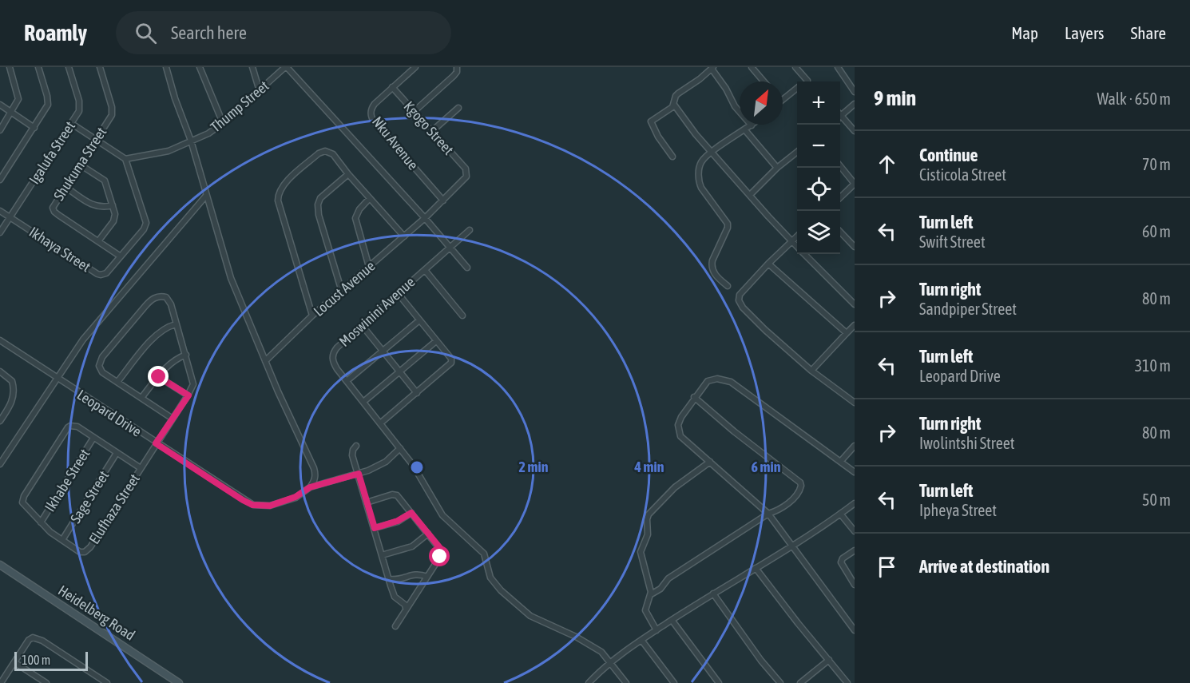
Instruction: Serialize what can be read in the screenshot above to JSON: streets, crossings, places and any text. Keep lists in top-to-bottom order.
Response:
{
  "streets": {
    "main road": ["Heidelberg Road"],
    "street": [
      "Thump Street",
      "Kgogo Street",
      "Nku Avenue",
      "Igalufa Street",
      "Shukuma Street",
      "Ikhaya Street",
      "Locust Avenue",
      "Moswinini Avenue",
      "Leopard Drive",
      "Ikhabe Street",
      "Sage Street",
      "Elufhaza Street"
    ]
  },
  "crossings": [
    ["Thump Street", "Ikhaya Street"],
    ["Kgogo Street", "Nku Avenue"],
    ["Kgogo Street", "Locust Avenue"],
    ["Nku Avenue", "Locust Avenue"],
    ["Igalufa Street", "Ikhaya Street"],
    ["Shukuma Street", "Ikhaya Street"],
    ["Moswinini Avenue", "Leopard Drive"],
    ["Leopard Drive", "Elufhaza Street"],
    ["Ikhabe Street", "Elufhaza Street"],
    ["Sage Street", "Elufhaza Street"]
  ],
  "scale_bar": "100 m",
  "north": "top right",
  "page": {
    "header": "Roamly",
    "search": "Search here",
    "nav": ["Map", "Layers", "Share"],
    "heading": ["9 min", "Walk · 650 m"],
    "map_buttons": ["+", "−"],
    "list": [
      ["Continue", "Cisticola Street", "70 m"],
      ["Turn left", "Swift Street", "60 m"],
      ["Turn right", "Sandpiper Street", "80 m"],
      ["Turn left", "Leopard Drive", "310 m"],
      ["Turn right", "Iwolintshi Street", "80 m"],
      ["Turn left", "Ipheya Street", "50 m"],
      "Arrive at destination"
    ],
    "scale": "100 m"
  },
  "rings": ["2 min", "4 min", "6 min"]
}
